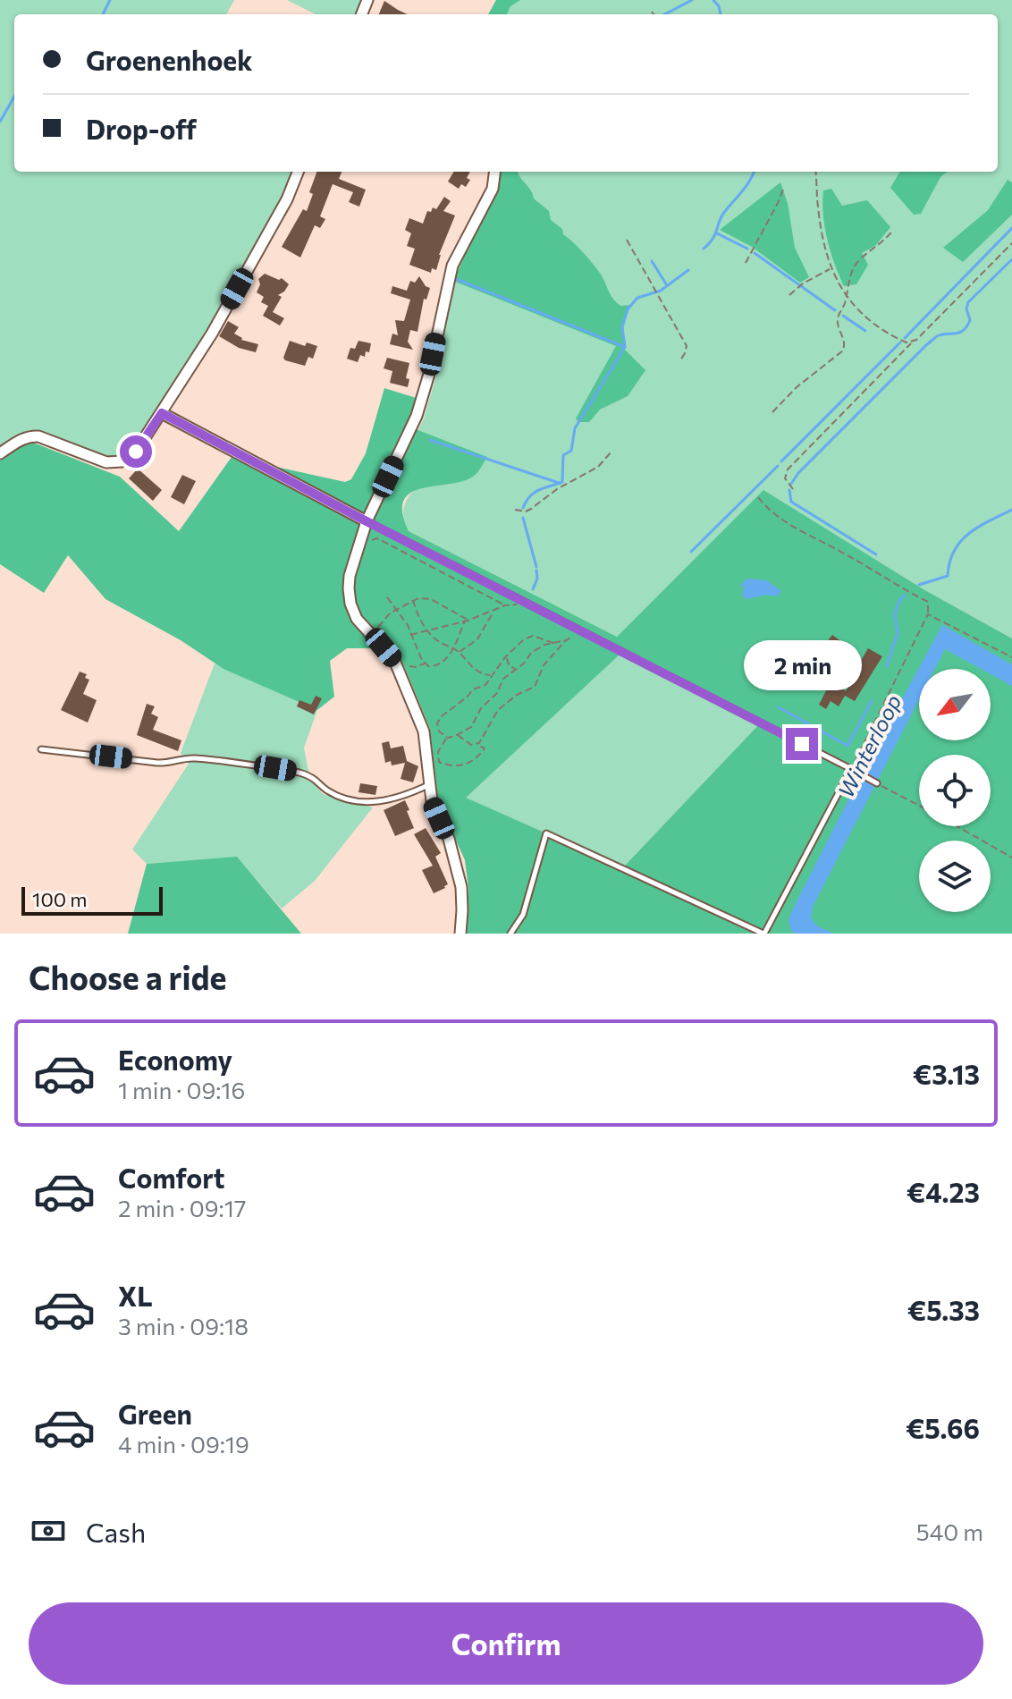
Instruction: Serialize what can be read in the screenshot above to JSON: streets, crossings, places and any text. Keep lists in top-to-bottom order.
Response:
{
  "water": ["Winterloop"],
  "scale_bar": "100 m",
  "north": "bottom left",
  "page": {
    "banner": ["Groenenhoek", "Drop-off"],
    "bubble": "2 min",
    "scale": "100 m",
    "heading": "Choose a ride",
    "list": [
      {
        "name": "Economy",
        "note": "1 min · 09:16",
        "value": "€3.13"
      },
      {
        "name": "Comfort",
        "note": "2 min · 09:17",
        "value": "€4.23"
      },
      {
        "name": "XL",
        "note": "3 min · 09:18",
        "value": "€5.33"
      },
      {
        "name": "Green",
        "note": "4 min · 09:19",
        "value": "€5.66"
      }
    ],
    "pay": ["Cash", "540 m"],
    "buttons": "Confirm"
  }
}
